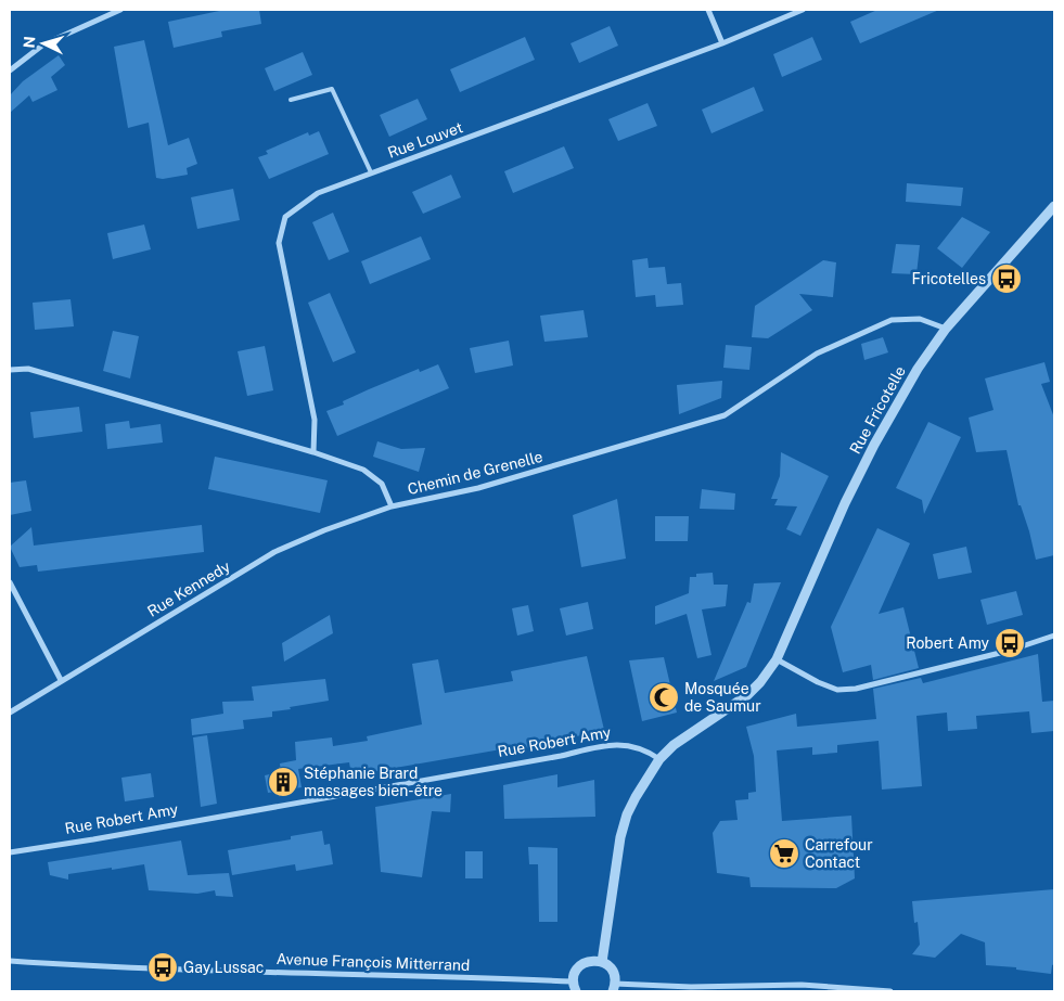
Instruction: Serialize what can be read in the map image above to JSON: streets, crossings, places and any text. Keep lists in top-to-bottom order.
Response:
{
  "streets": {
    "street": [
      "Rue Louvet",
      "Rue Fricotelle",
      "Chemin de Grenelle",
      "Rue Kennedy",
      "Rue Robert Amy",
      "Avenue François Mitterrand"
    ]
  },
  "crossings": [
    ["Rue Louvet", "Chemin de Grenelle"],
    ["Rue Fricotelle", "Chemin de Grenelle"],
    ["Chemin de Grenelle", "Rue Kennedy"]
  ],
  "places": {
    "bus stop": ["Fricotelles", "Robert Amy", "Gay Lussac"],
    "mosque": ["Mosquée de Saumur"],
    "building": ["Stéphanie Brard massages bien-être"],
    "supermarket": ["Carrefour Contact"]
  },
  "north": "left"
}
